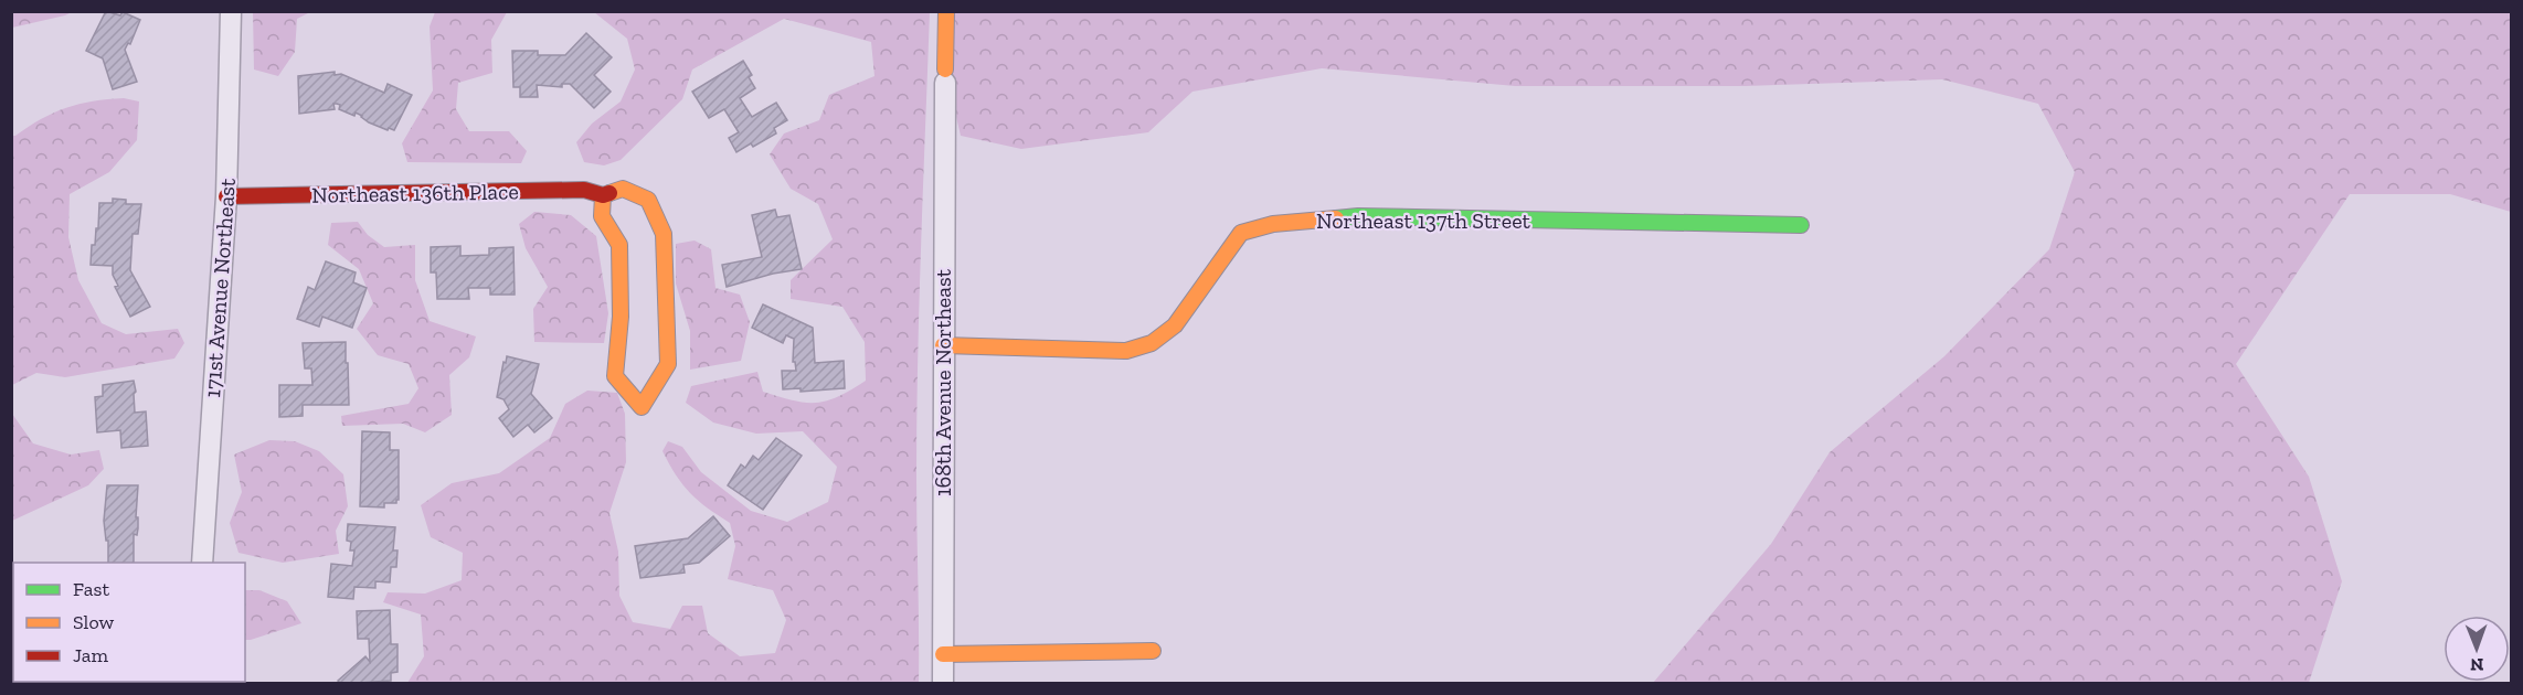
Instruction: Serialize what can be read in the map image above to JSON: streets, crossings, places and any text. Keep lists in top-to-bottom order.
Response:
{
  "streets": {
    "street": [
      "Northeast 136th Place",
      "Northeast 137th Street",
      "171st Avenue Northeast",
      "168th Avenue Northeast"
    ]
  },
  "crossings": [
    ["Northeast 136th Place", "171st Avenue Northeast"],
    ["Northeast 137th Street", "168th Avenue Northeast"]
  ],
  "legend": ["Fast", "Slow", "Jam"],
  "north": "bottom"
}
